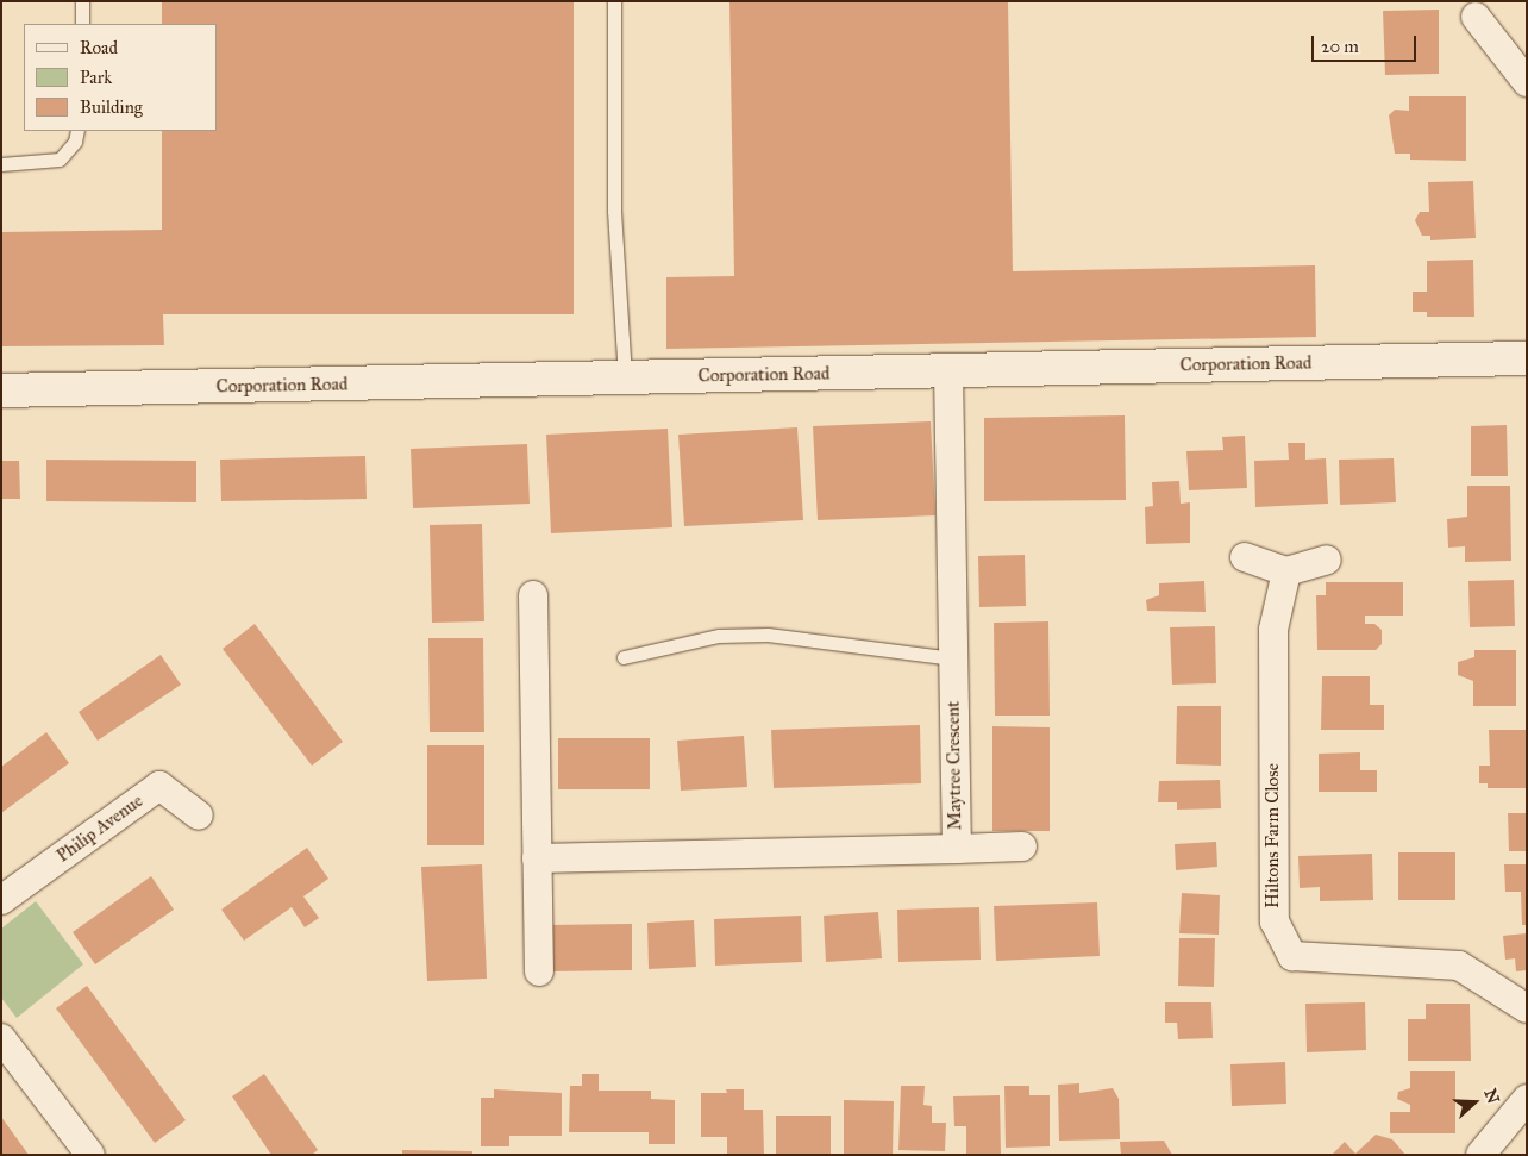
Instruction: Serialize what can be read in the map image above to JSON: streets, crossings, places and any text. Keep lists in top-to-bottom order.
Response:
{
  "streets": {
    "street": [
      "Corporation Road",
      "Maytree Crescent",
      "Philip Avenue",
      "Hiltons Farm Close"
    ]
  },
  "crossings": [
    ["Corporation Road", "Maytree Crescent"]
  ],
  "legend": ["Road", "Park", "Building"],
  "scale_bar": "20 m",
  "north": "right"
}
